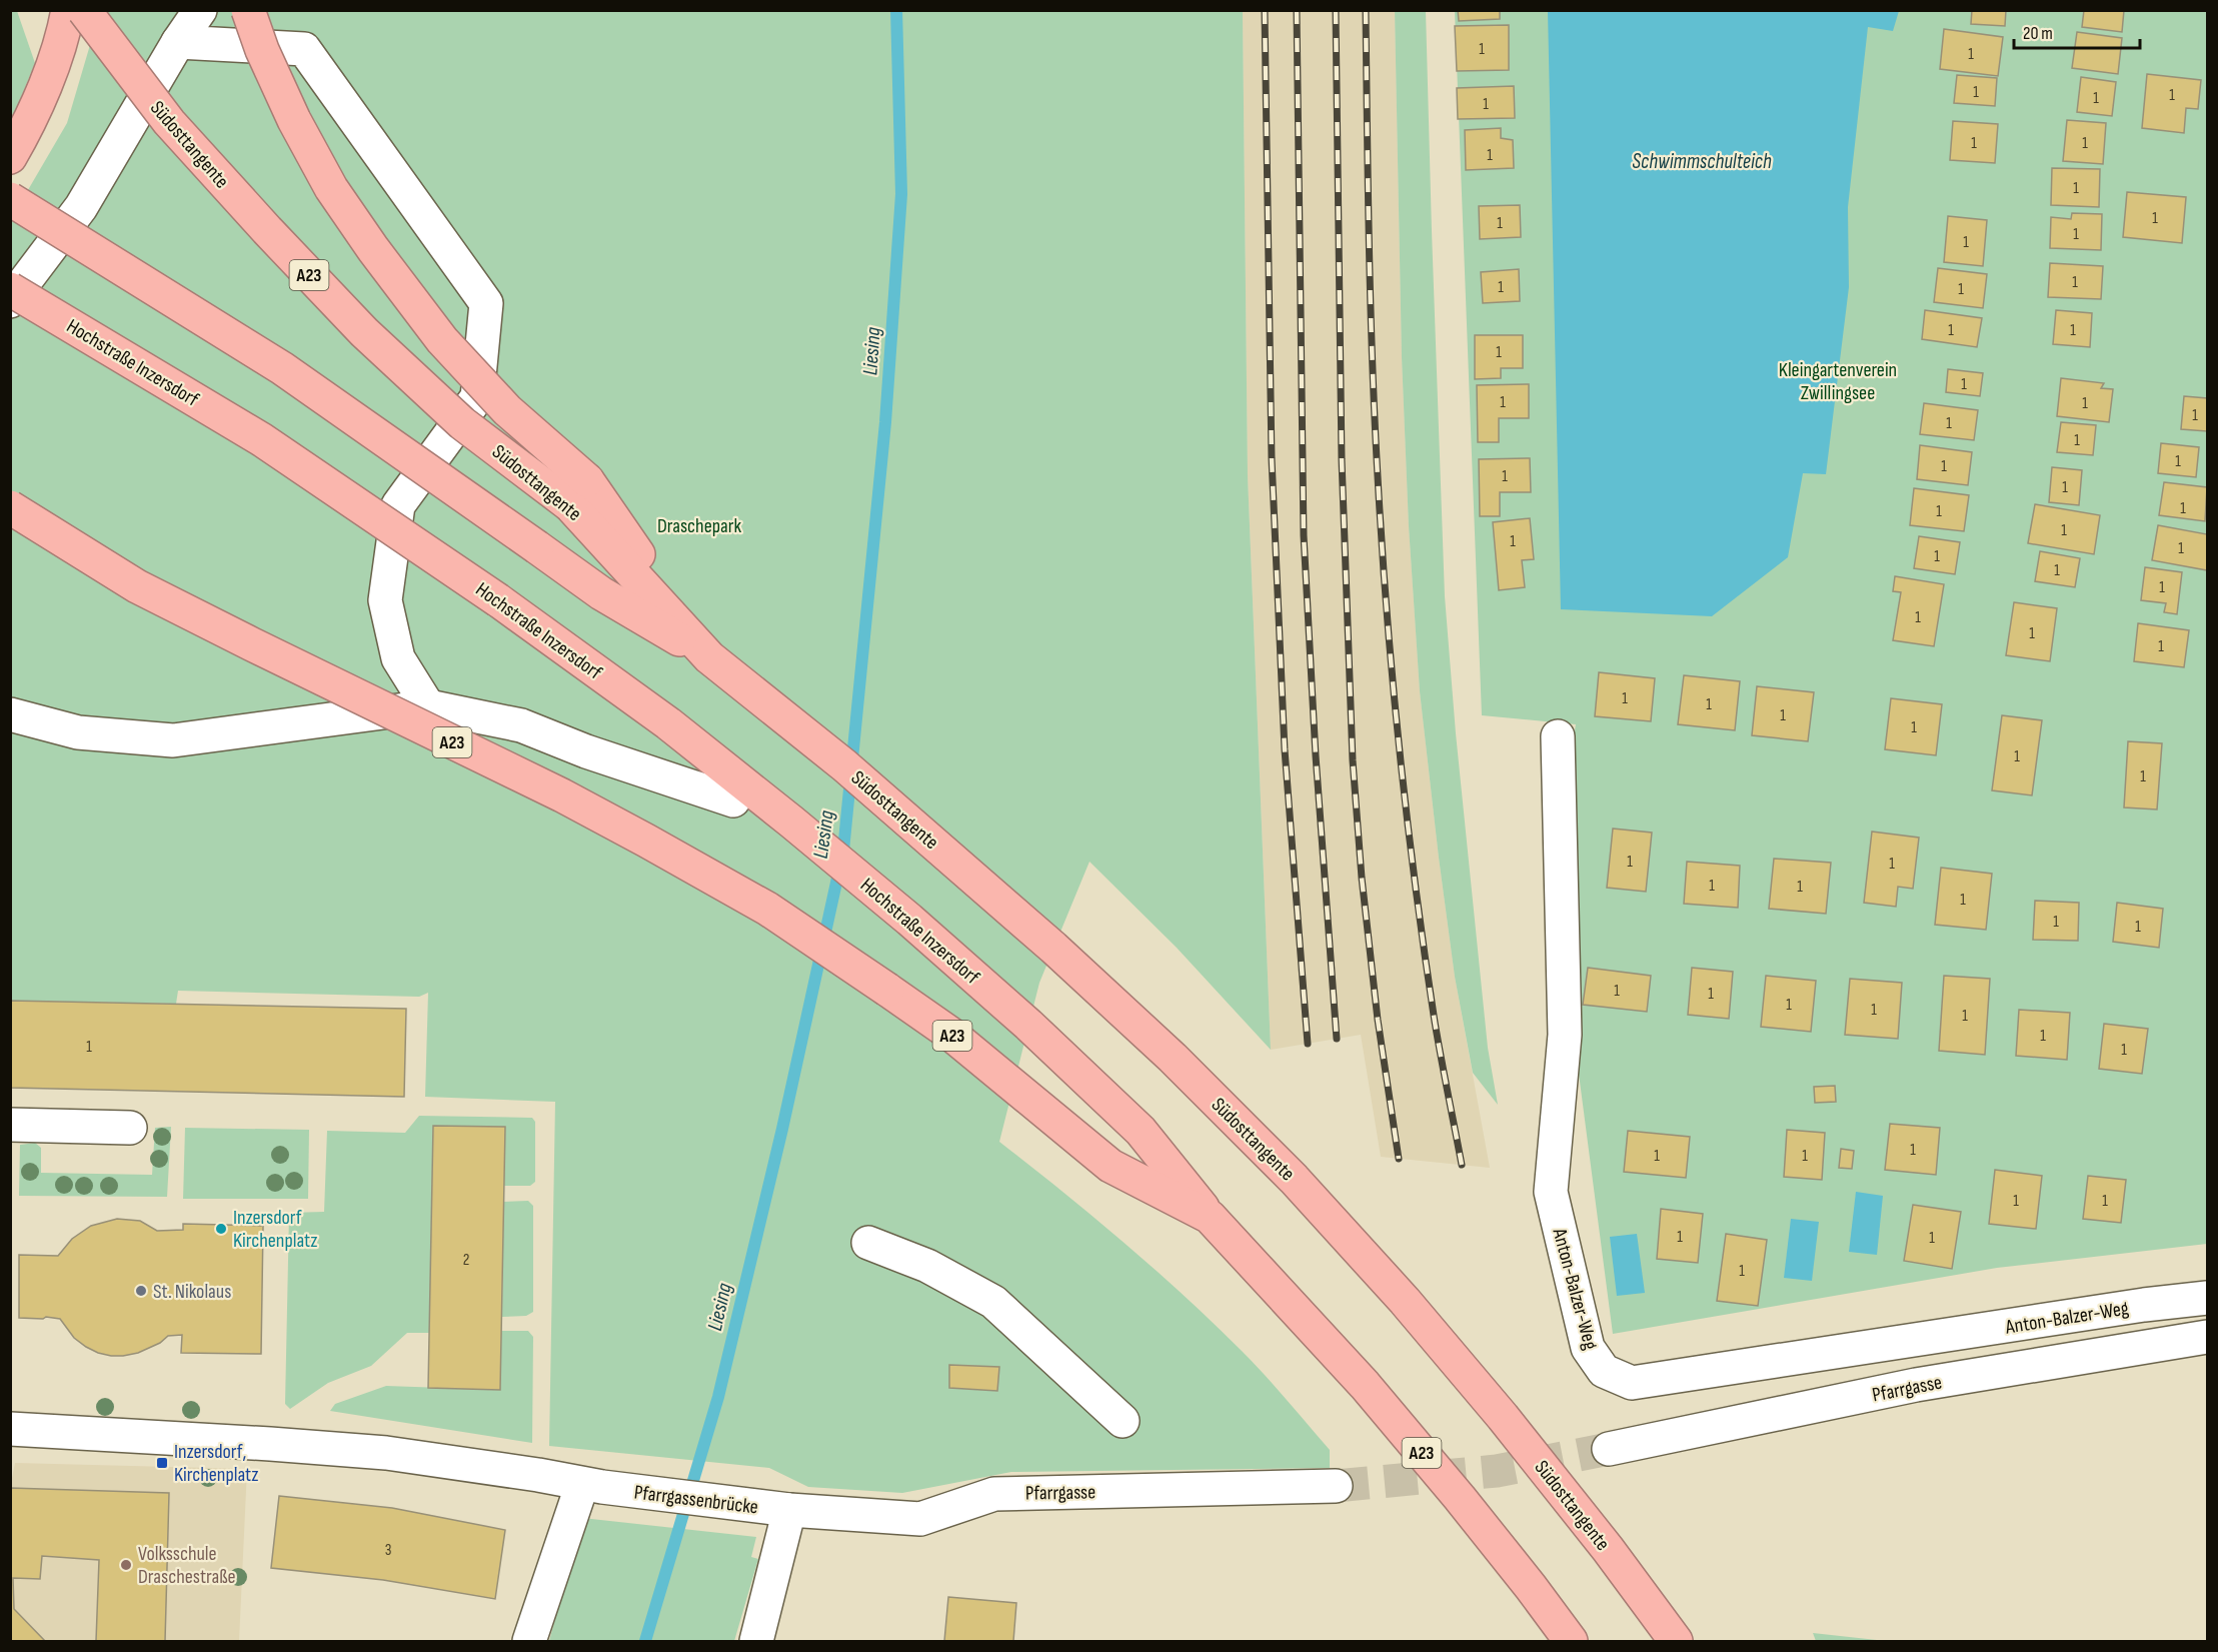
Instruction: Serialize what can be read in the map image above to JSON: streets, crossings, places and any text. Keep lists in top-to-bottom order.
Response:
{
  "streets": {
    "highway": ["Südosttangente", "A23", "Hochstraße Inzersdorf"],
    "street": ["Anton-Balzer-Weg", "Pfarrgasse", "Pfarrgassenbrücke"]
  },
  "crossings": [
    ["A23", "Hochstraße Inzersdorf"],
    ["Pfarrgasse", "Pfarrgassenbrücke"]
  ],
  "water": ["Schwimmschulteich", "Liesing"],
  "parks": ["Kleingartenverein Zwillingsee", "Draschepark"],
  "places": {
    "other": ["Inzersdorf Kirchenplatz", "St. Nikolaus", "Volksschule Draschestraße"],
    "transit": ["Inzersdorf, Kirchenplatz"]
  },
  "house_numbers": [
    "1",
    "1",
    "1",
    "1",
    "1",
    "1",
    "1",
    "1",
    "1",
    "1",
    "1",
    "1",
    "1",
    "1",
    "1",
    "1",
    "1",
    "1",
    "1",
    "1",
    "1",
    "1",
    "1",
    "1",
    "1",
    "1",
    "1",
    "1",
    "1",
    "1",
    "1",
    "1",
    "1",
    "1",
    "1",
    "1",
    "1",
    "1",
    "1",
    "1",
    "1",
    "1",
    "1",
    "1",
    "1",
    "1",
    "1",
    "1",
    "1",
    "1",
    "1",
    "1",
    "1",
    "1",
    "1",
    "1",
    "1",
    "1",
    "1",
    "1",
    "1",
    "1",
    "1",
    "1",
    "1",
    "1",
    "1",
    "1",
    "1",
    "2",
    "1",
    "3"
  ],
  "scale_bar": "20 m"
}
